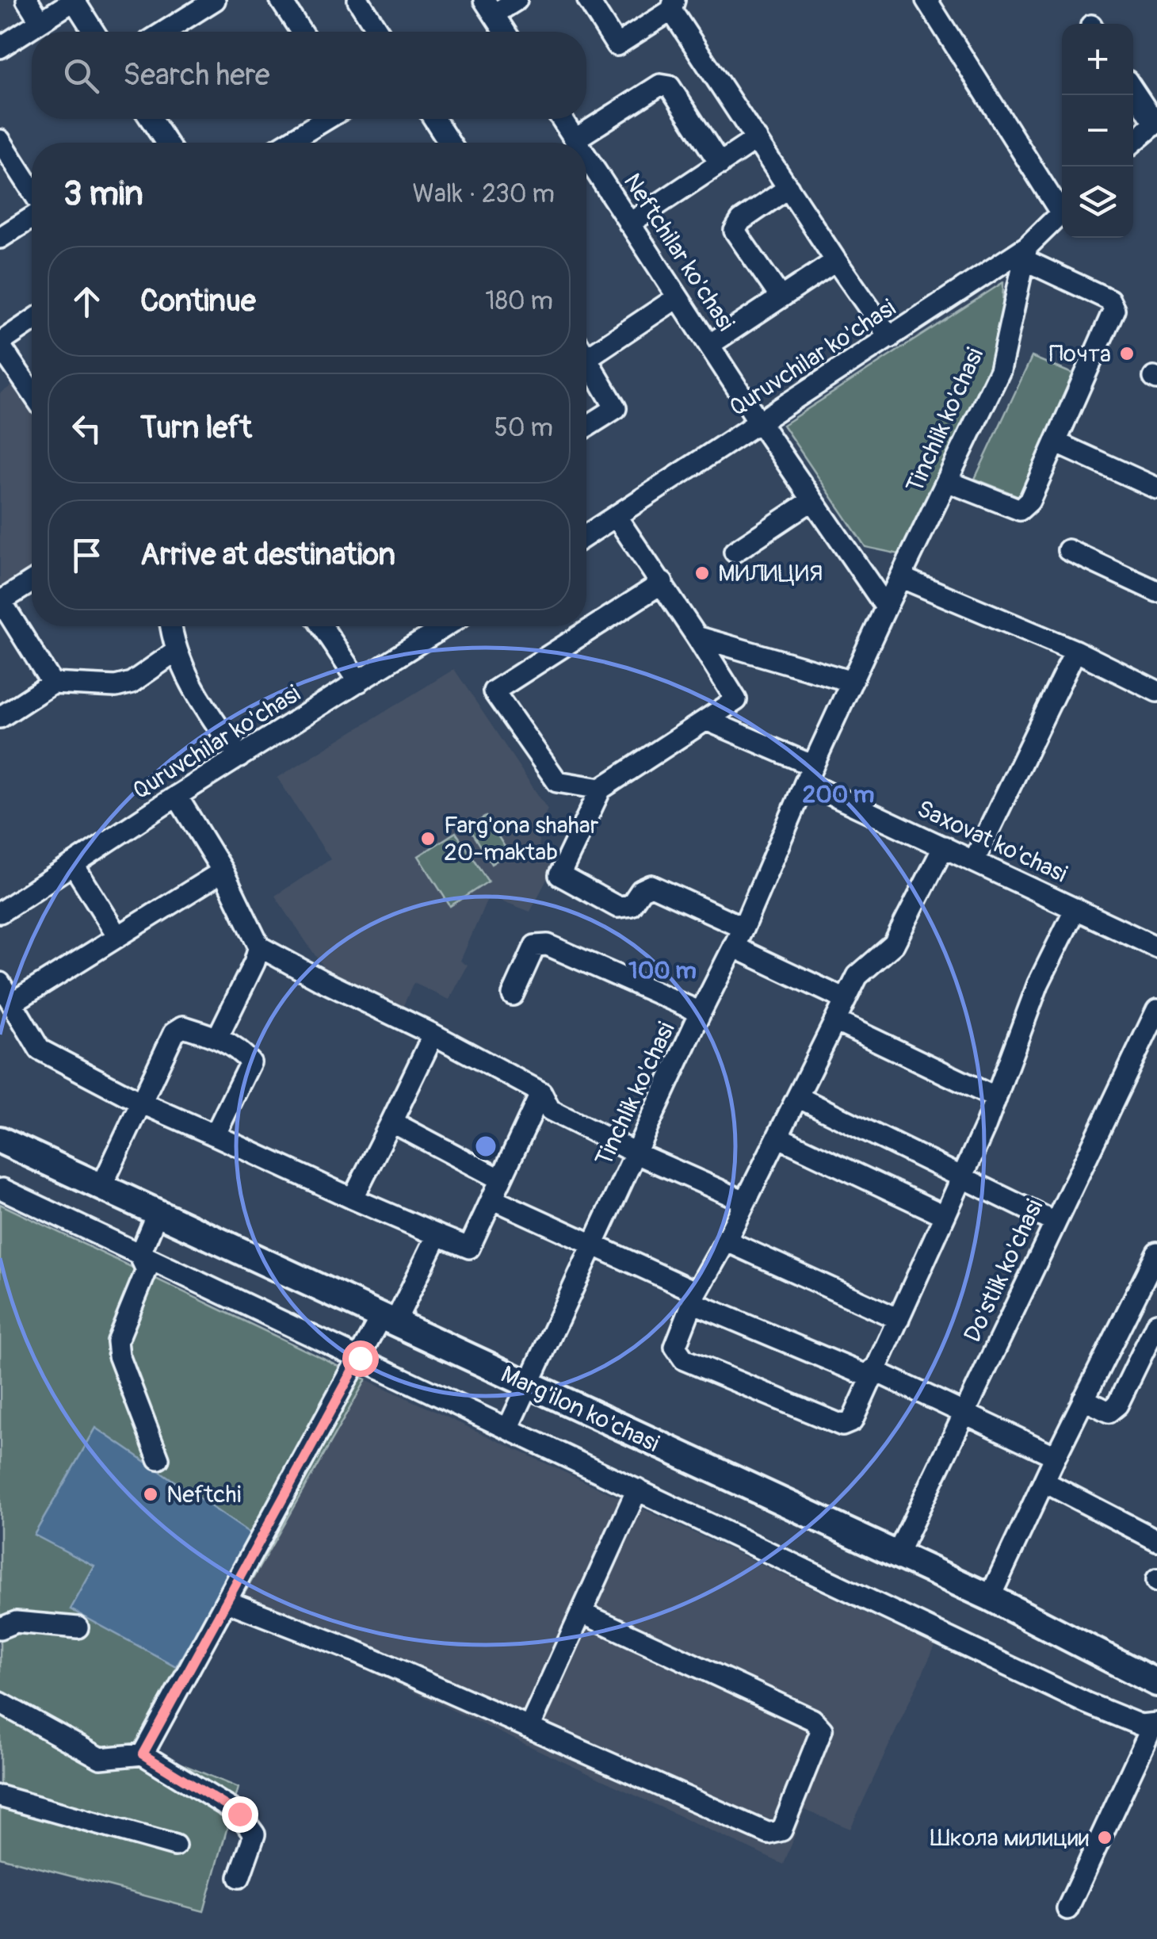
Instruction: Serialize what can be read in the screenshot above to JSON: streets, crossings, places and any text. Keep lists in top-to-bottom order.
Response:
{
  "streets": {
    "main road": ["Marg'ilon ko'chasi"],
    "street": [
      "Neftchilar ko'chasi",
      "Quruvchilar ko'chasi",
      "Tinchlik ko'chasi",
      "Saxovat ko'chasi",
      "Do'stlik ko'chasi"
    ]
  },
  "crossings": [
    ["Neftchilar ko'chasi", "Quruvchilar ko'chasi"],
    ["Quruvchilar ko'chasi", "Tinchlik ko'chasi"],
    ["Tinchlik ko'chasi", "Saxovat ko'chasi"],
    ["Tinchlik ko'chasi", "Marg'ilon ko'chasi"],
    ["Do'stlik ko'chasi", "Marg'ilon ko'chasi"]
  ],
  "places": [
    "Почта",
    "МИЛИЦИЯ",
    "Farg'ona shahar 20-maktab",
    "Neftchi",
    "Школа милиции"
  ],
  "page": {
    "map_buttons": ["+", "−"],
    "search": "Search here",
    "heading": ["3 min", "Walk · 230 m"],
    "list": [
      ["Continue", "180 m"],
      ["Turn left", "50 m"],
      "Arrive at destination"
    ]
  },
  "rings": ["200 m", "100 m"]
}
